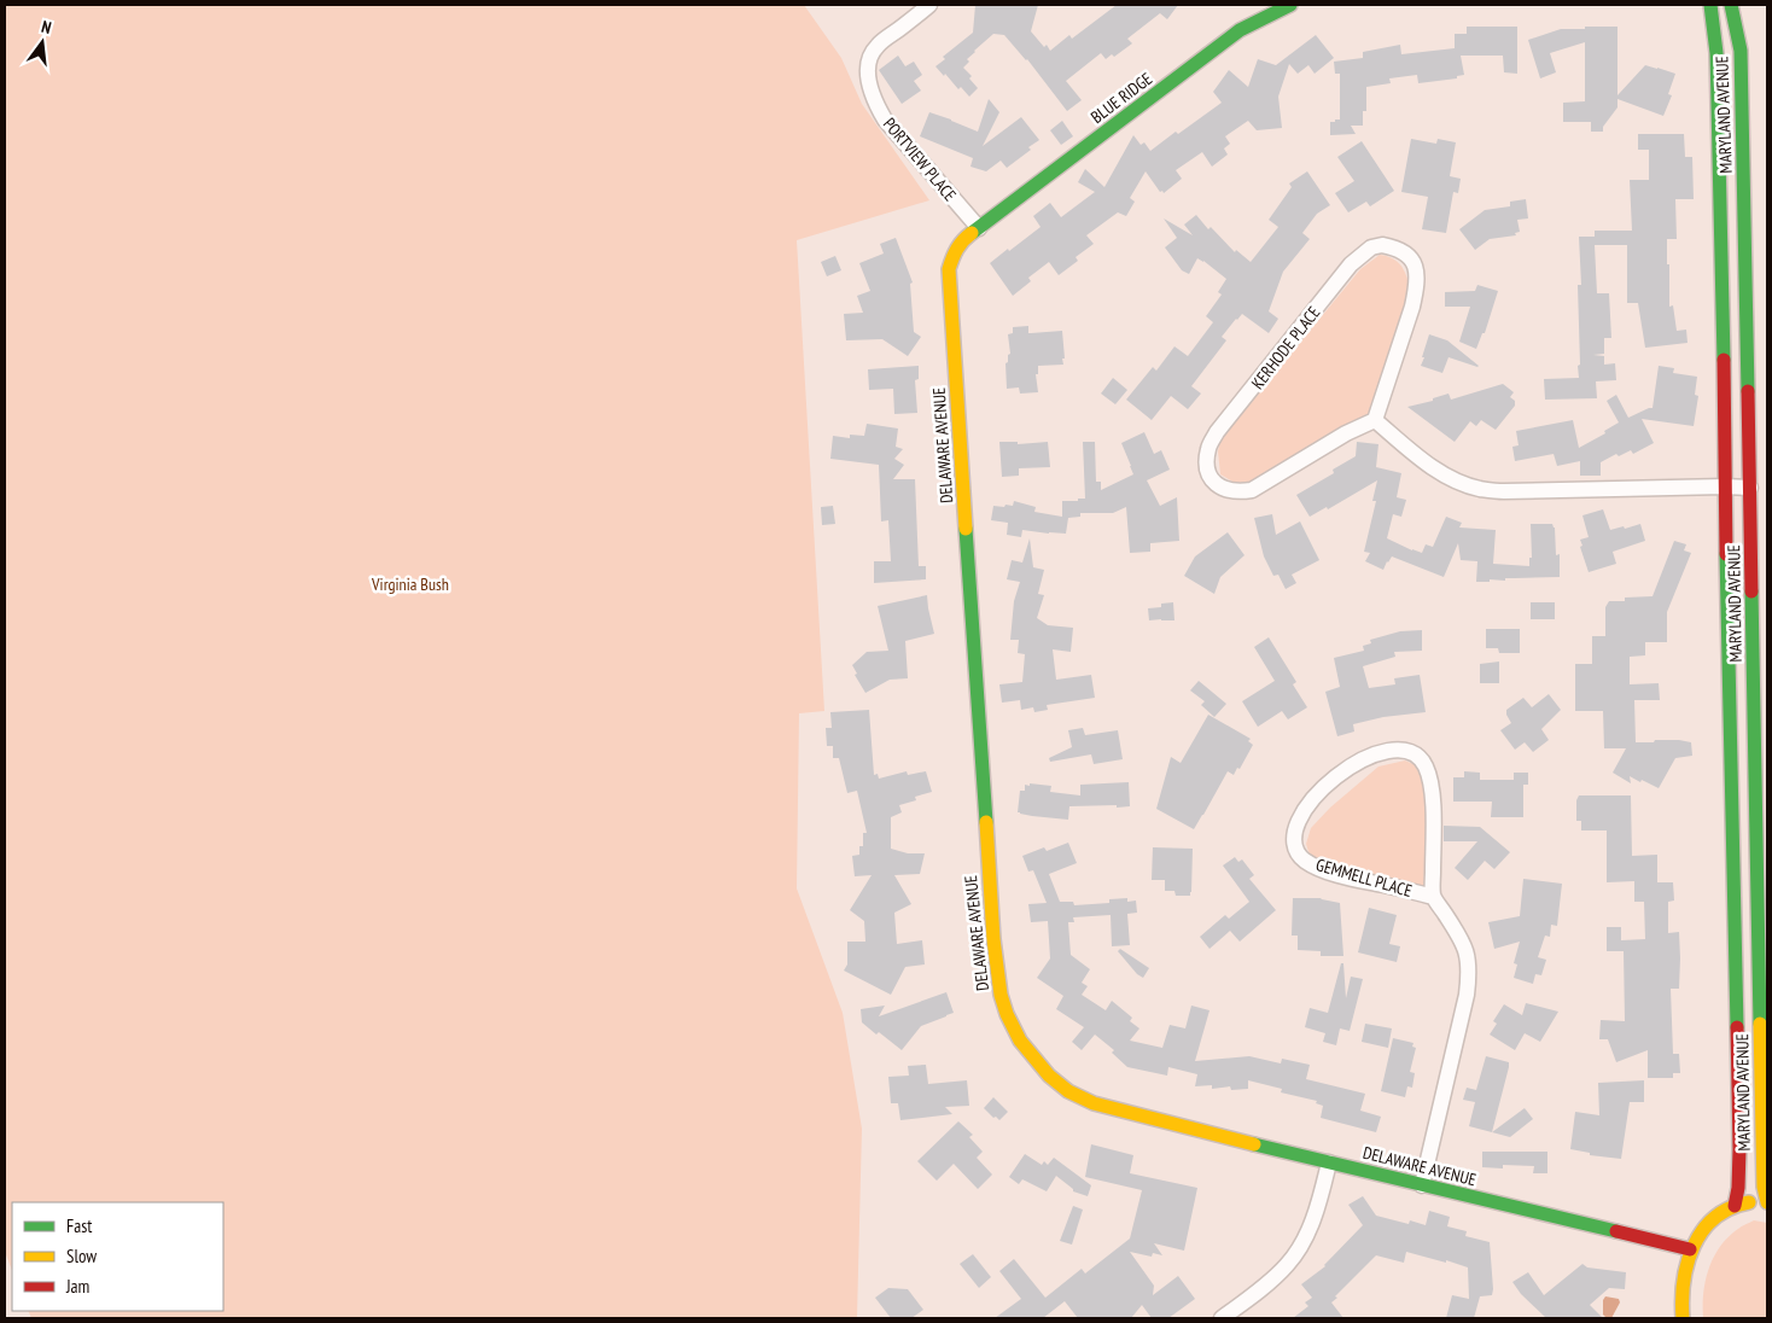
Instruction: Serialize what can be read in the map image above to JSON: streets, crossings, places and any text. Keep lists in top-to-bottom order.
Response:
{
  "streets": {
    "street": [
      "BLUE RIDGE",
      "MARYLAND AVENUE",
      "PORTVIEW PLACE",
      "KERHODE PLACE",
      "DELAWARE AVENUE",
      "GEMMELL PLACE"
    ]
  },
  "crossings": [
    ["BLUE RIDGE", "PORTVIEW PLACE"],
    ["BLUE RIDGE", "DELAWARE AVENUE"],
    ["PORTVIEW PLACE", "DELAWARE AVENUE"],
    ["DELAWARE AVENUE", "GEMMELL PLACE"]
  ],
  "parks": ["Virginia Bush"],
  "legend": ["Fast", "Slow", "Jam"],
  "north": "top"
}
